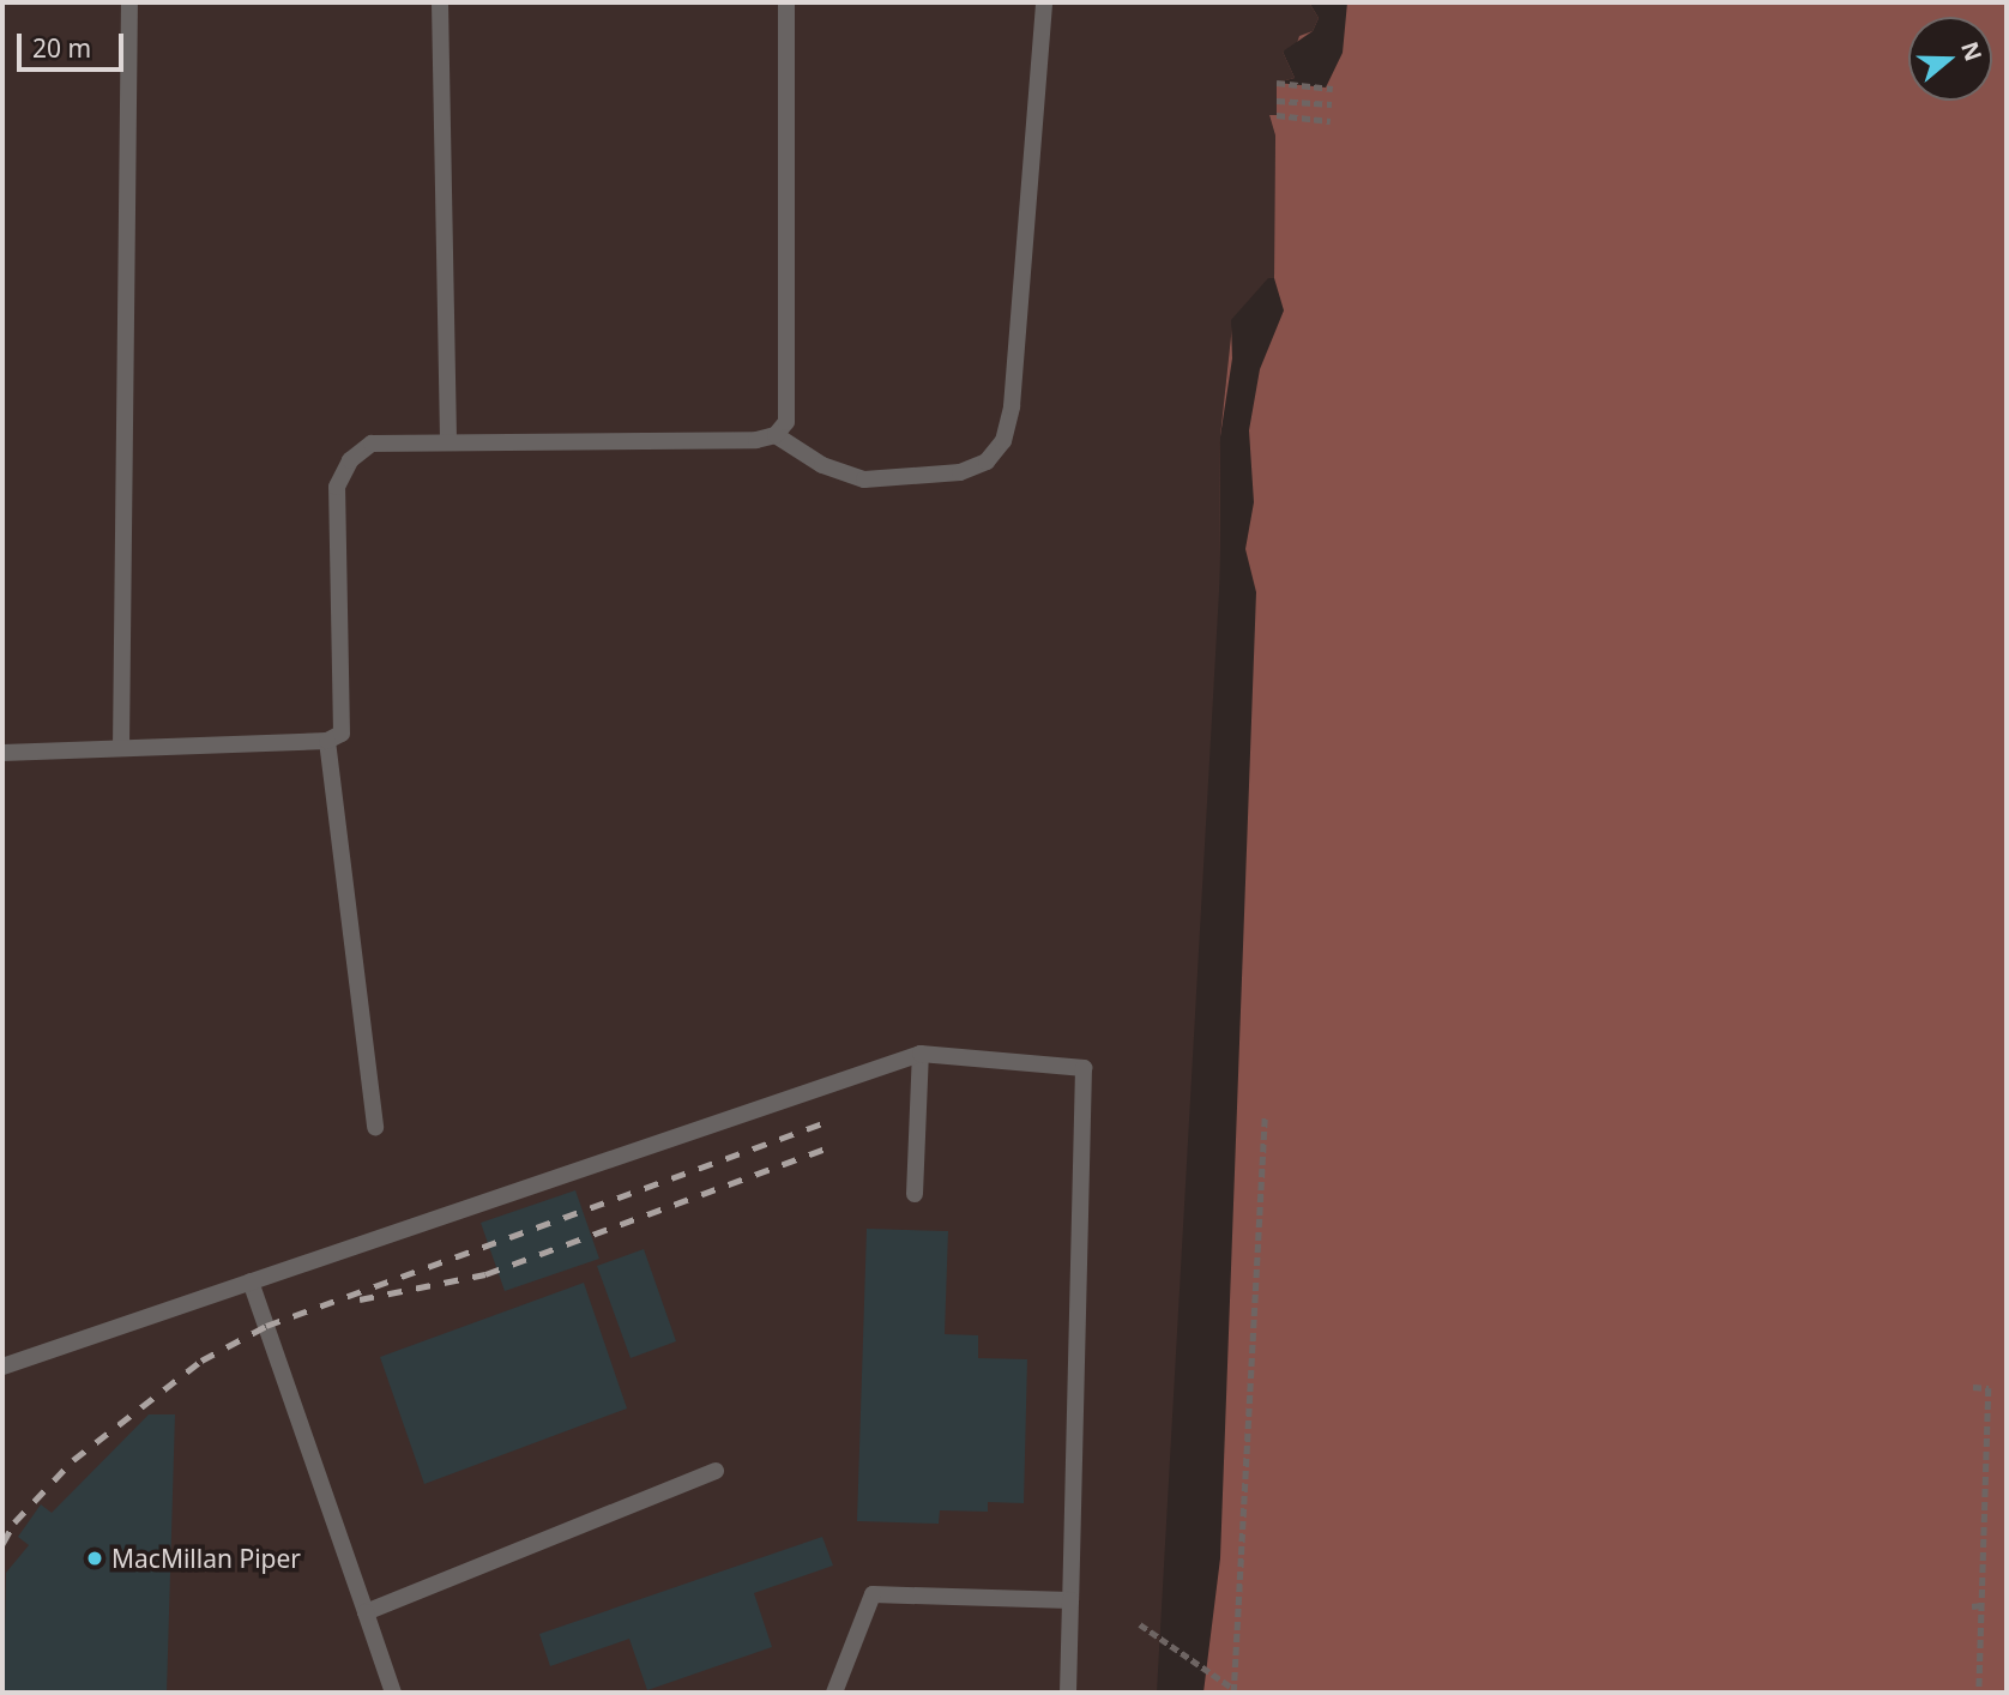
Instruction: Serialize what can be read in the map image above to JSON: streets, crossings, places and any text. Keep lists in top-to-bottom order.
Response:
{
  "places": ["MacMillan Piper"],
  "scale_bar": "20 m",
  "north": "right"
}
